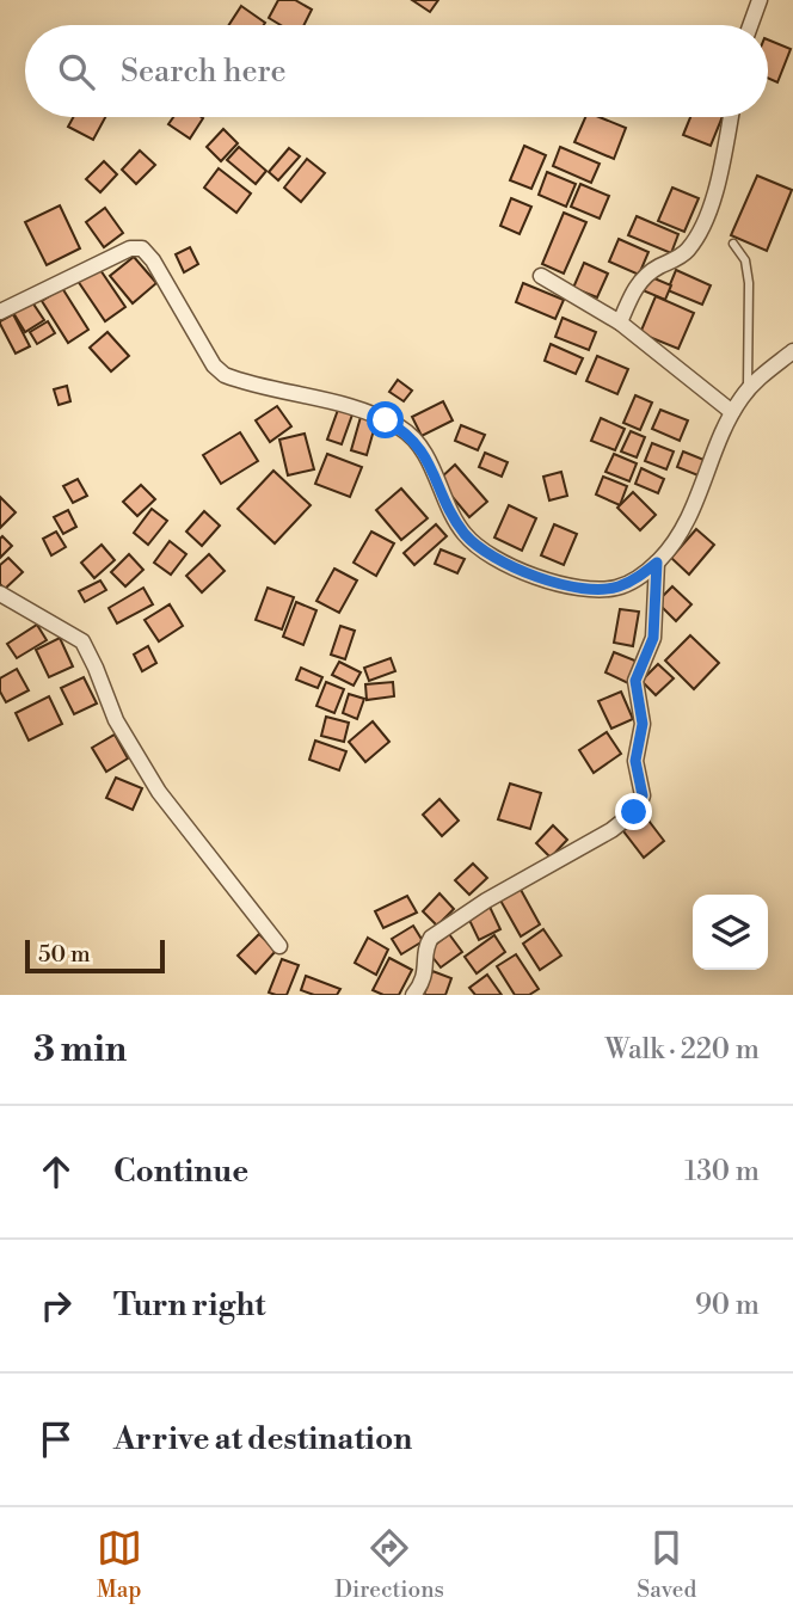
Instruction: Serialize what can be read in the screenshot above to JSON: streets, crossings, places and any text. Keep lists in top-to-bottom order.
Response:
{
  "scale_bar": "50 m",
  "page": {
    "search": "Search here",
    "scale": "50 m",
    "heading": ["3 min", "Walk · 220 m"],
    "list": [
      ["Continue", "130 m"],
      ["Turn right", "90 m"],
      "Arrive at destination"
    ],
    "nav": ["Map", "Directions", "Saved"]
  }
}
